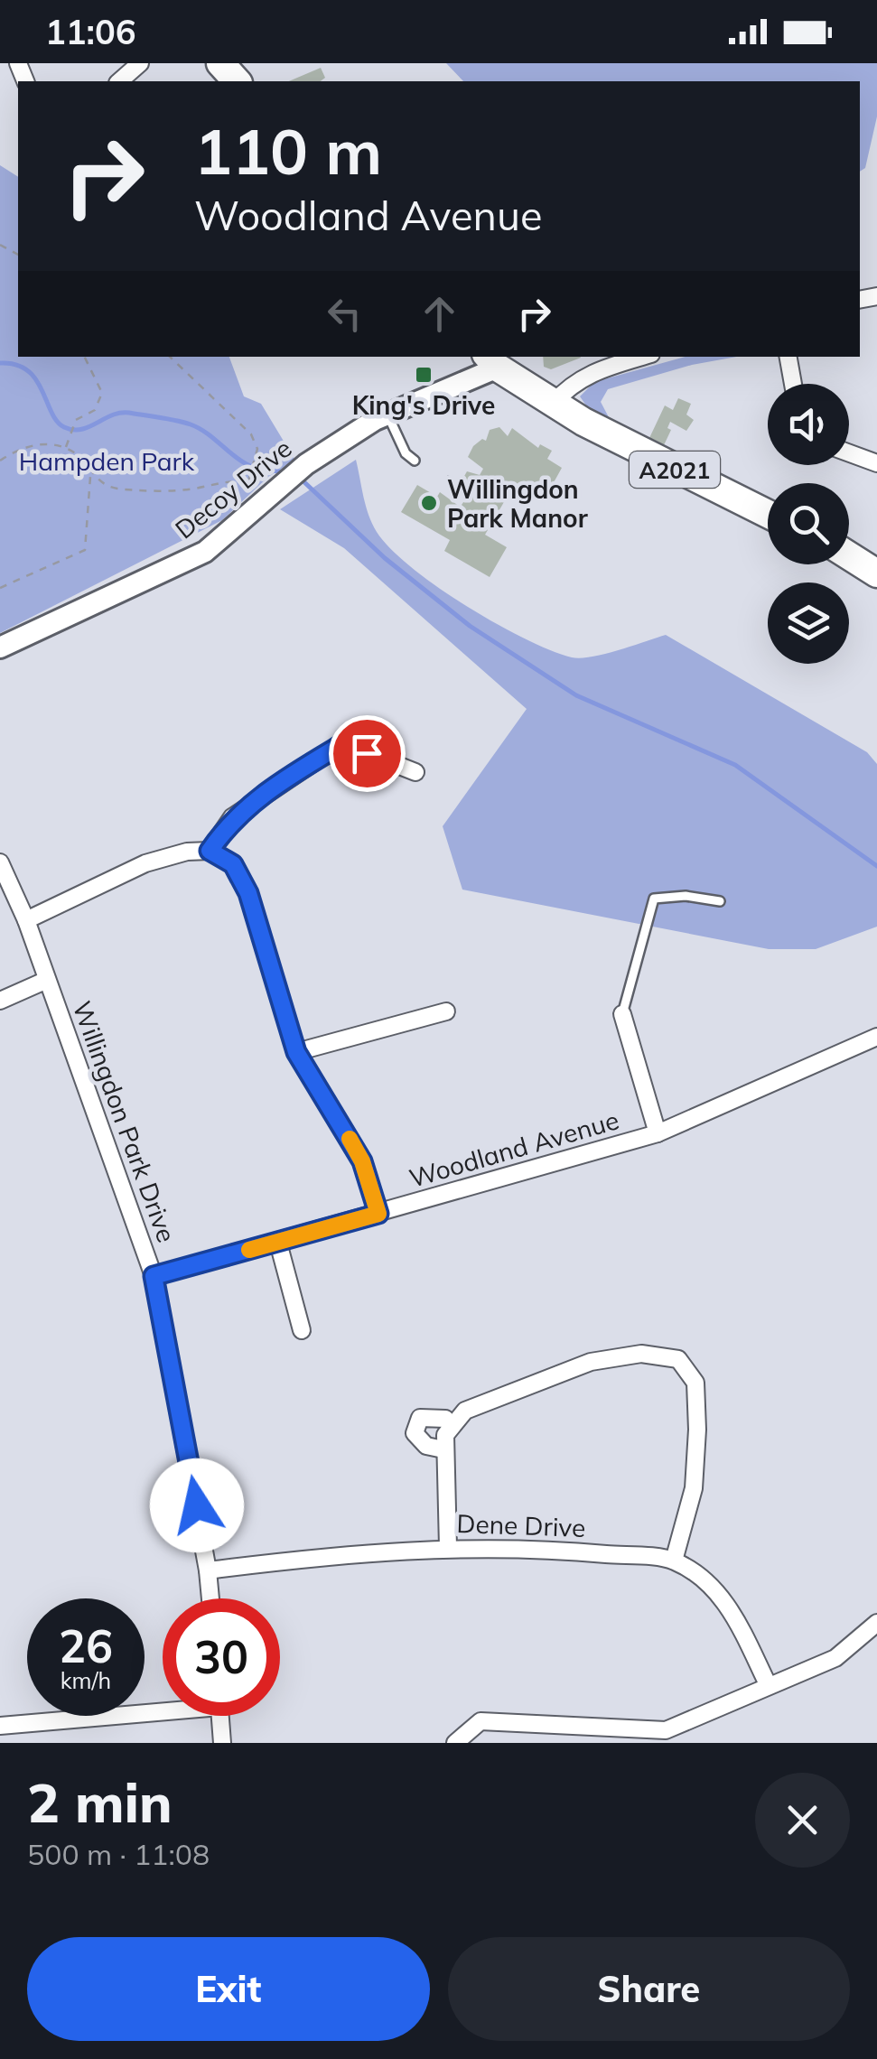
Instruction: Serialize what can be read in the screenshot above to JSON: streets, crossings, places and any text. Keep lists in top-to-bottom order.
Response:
{
  "streets": {
    "main road": ["A2021"],
    "street": [
      "Decoy Drive",
      "Willingdon Park Drive",
      "Woodland Avenue",
      "Dene Drive"
    ]
  },
  "crossings": [
    ["A2021", "Decoy Drive"],
    ["Willingdon Park Drive", "Woodland Avenue"],
    ["Willingdon Park Drive", "Dene Drive"]
  ],
  "parks": ["Hampden Park"],
  "places": {
    "transit": ["King's Drive"],
    "other": ["Willingdon Park Manor"]
  },
  "page": {
    "status": "11:06",
    "turn": ["110 m", "Woodland Avenue"],
    "speed": "26 km/h",
    "limit": "30",
    "heading": ["2 min", "500 m · 11:08"],
    "buttons": ["Exit", "Share"]
  }
}
